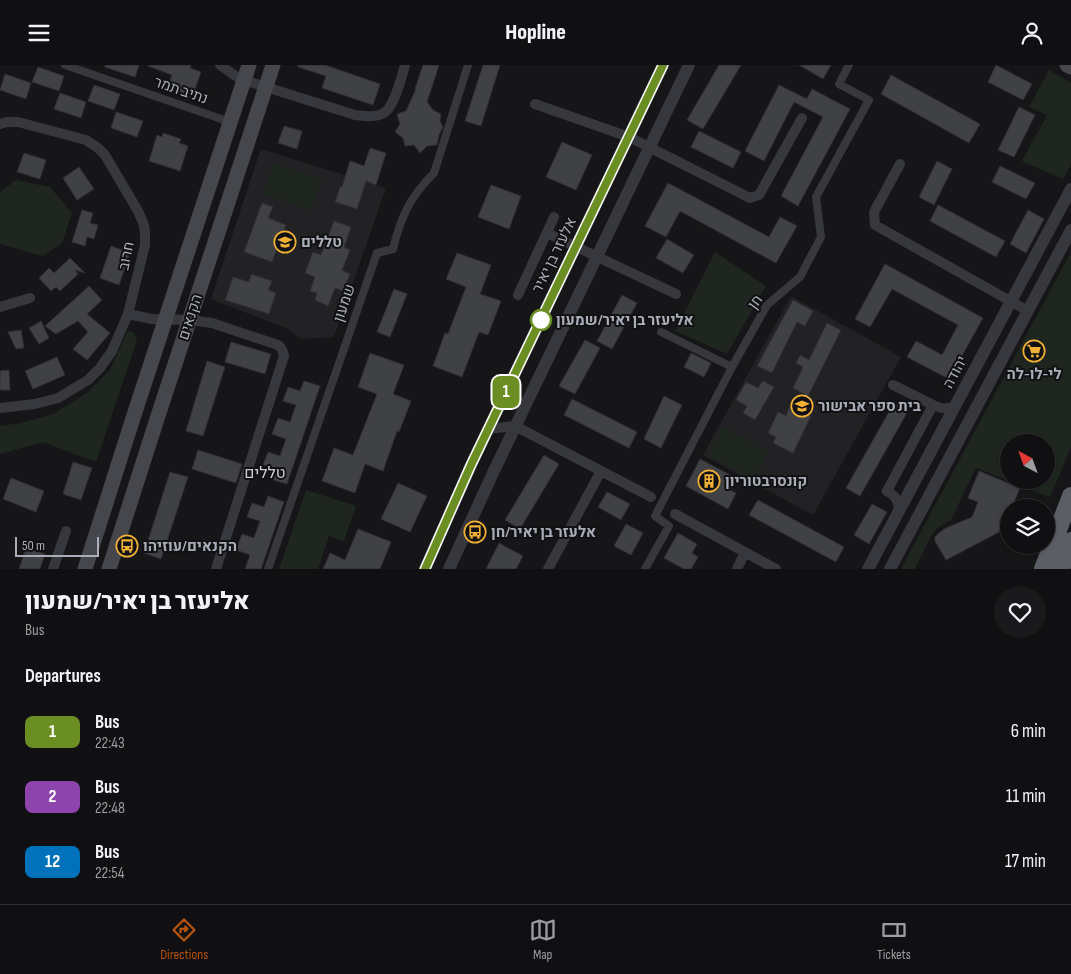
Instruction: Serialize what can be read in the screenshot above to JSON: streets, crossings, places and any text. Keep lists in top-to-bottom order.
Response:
{
  "streets": {
    "main road": ["הקנאים"],
    "street": [
      "נתיב תמר",
      "אלעזר בן יאיר",
      "חרוב",
      "חן",
      "שמעון",
      "יהודה"
    ]
  },
  "crossings": [
    ["נתיב תמר", "הקנאים"]
  ],
  "districts": ["טללים"],
  "places": {
    "school or university": ["טללים", "בית ספר אבישור"],
    "other": ["אליעזר בן יאיר/שמעון"],
    "supermarket": ["לי-לו-לה"],
    "building": ["קונסרבטוריון"],
    "bus stop": ["אלעזר בן יאיר/חן", "הקנאים/עוזיהו"]
  },
  "lines": ["bus line 1"],
  "scale_bar": "50 m",
  "north": "top left",
  "page": {
    "header": "Hopline",
    "on_map": "1",
    "scale": "50 m",
    "heading": [
      ["אליעזר בן יאיר/שמעון", "Bus"],
      "Departures"
    ],
    "list": [
      {
        "mark": "1",
        "name": "Bus",
        "note": "22:43",
        "value": "6 min"
      },
      {
        "mark": "2",
        "name": "Bus",
        "note": "22:48",
        "value": "11 min"
      },
      {
        "mark": "12",
        "name": "Bus",
        "note": "22:54",
        "value": "17 min"
      }
    ],
    "tabs": ["Directions", "Map", "Tickets"]
  }
}
